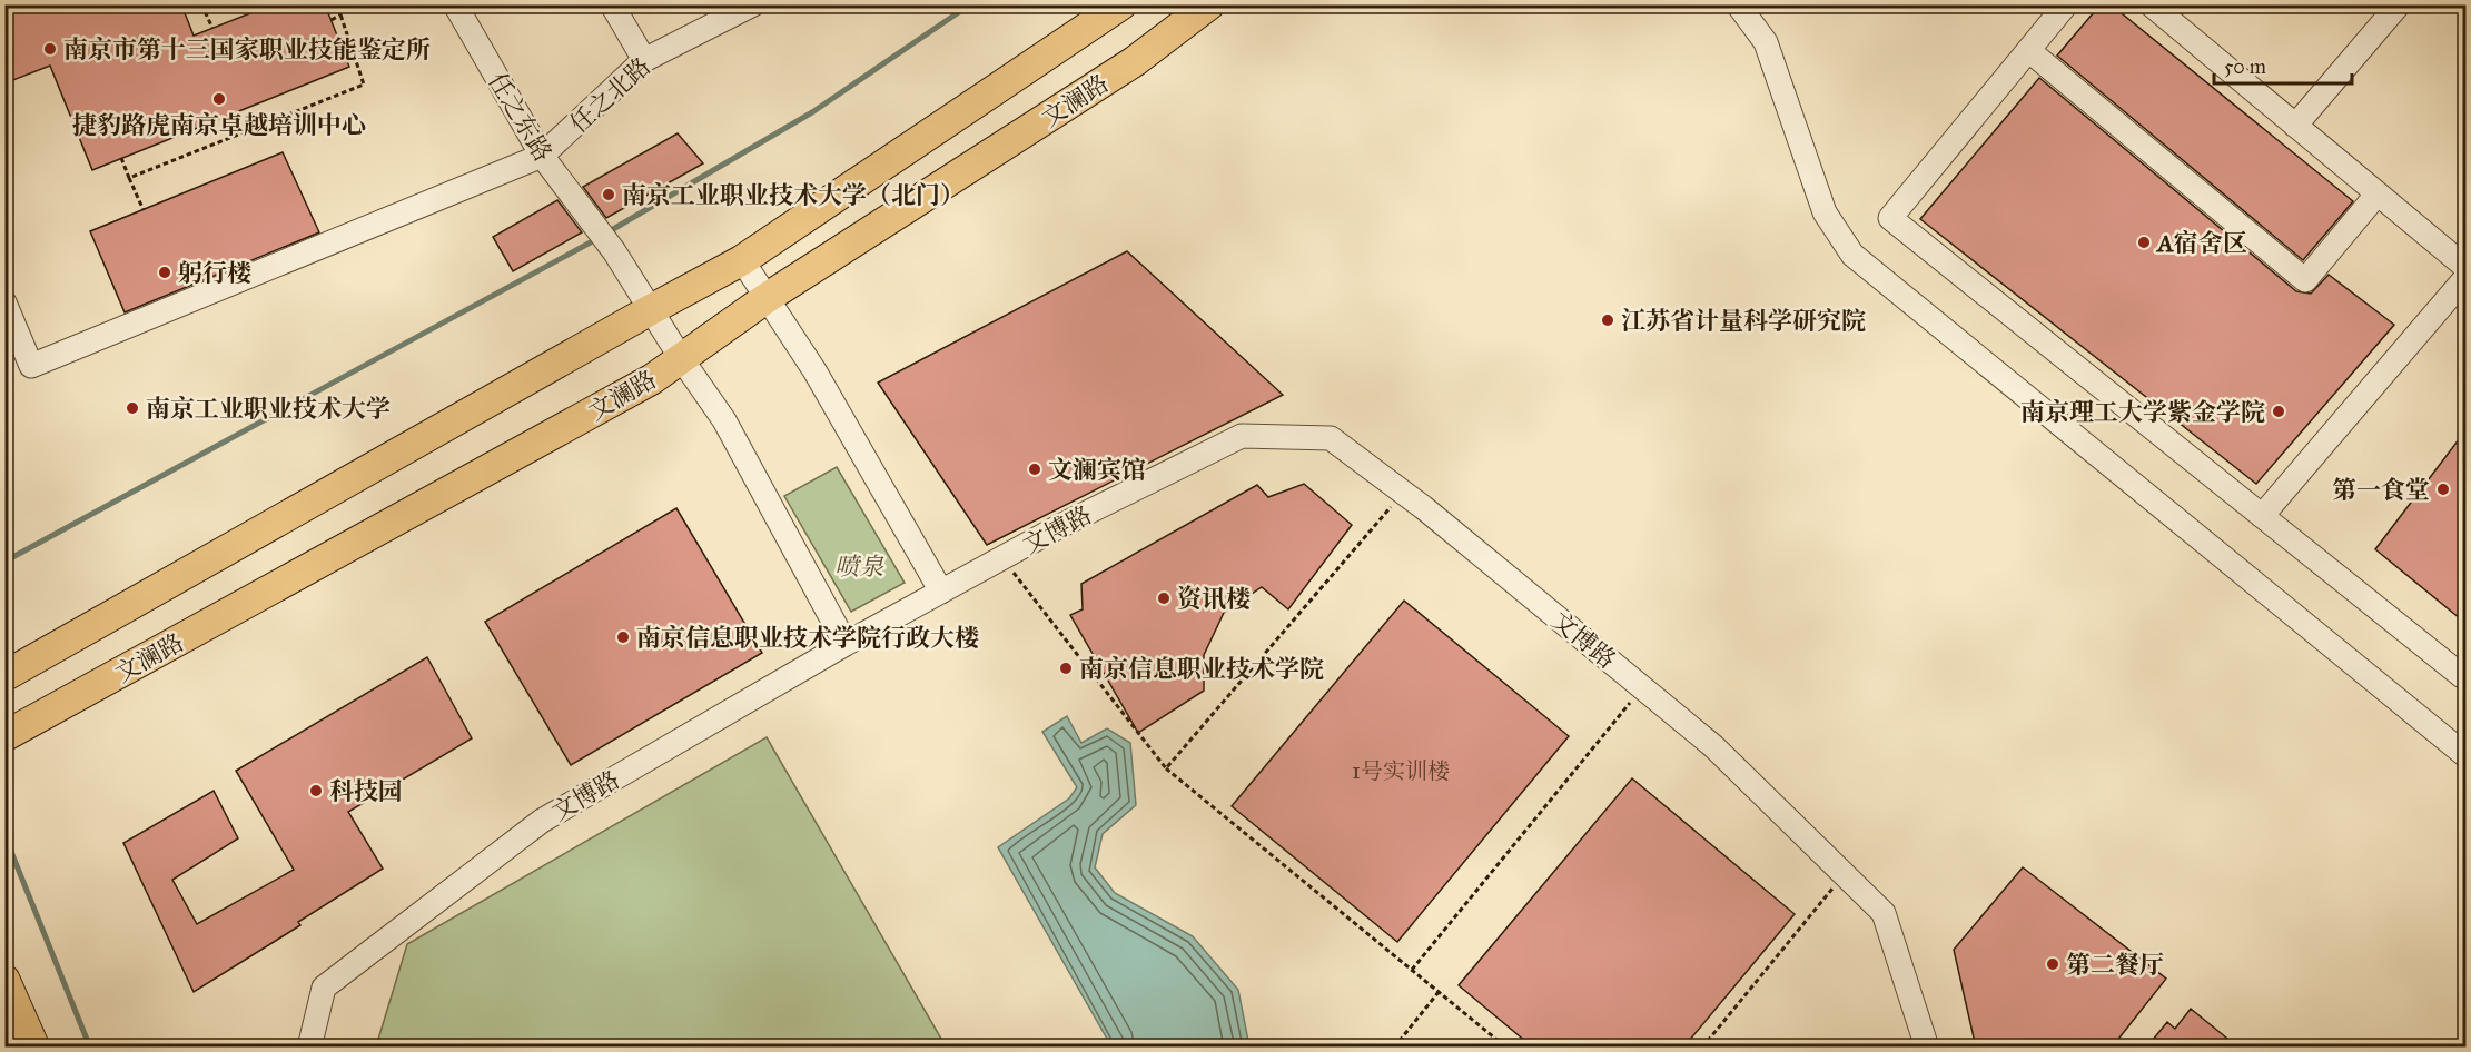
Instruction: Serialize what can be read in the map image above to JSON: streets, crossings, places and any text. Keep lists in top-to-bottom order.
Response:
{
  "streets": {
    "main road": ["文澜路"],
    "street": ["任之北路", "任之东路", "文博路"]
  },
  "crossings": [
    ["任之北路", "任之东路"],
    ["文澜路", "任之东路"],
    ["任之东路", "文博路"]
  ],
  "parks": ["喷泉"],
  "places": [
    "南京市第十三国家职业技能鉴定所",
    "捷豹路虎南京卓越培训中心",
    "南京工业职业技术大学（北门）",
    "A宿舍区",
    "躬行楼",
    "江苏省计量科学研究院",
    "南京工业职业技术大学",
    "南京理工大学紫金学院",
    "文澜宾馆",
    "第一食堂",
    "资讯楼",
    "南京信息职业技术学院行政大楼",
    "南京信息职业技术学院",
    "科技园",
    "第二餐厅"
  ],
  "house_numbers": ["1号实训楼"],
  "scale_bar": "50 m"
}
